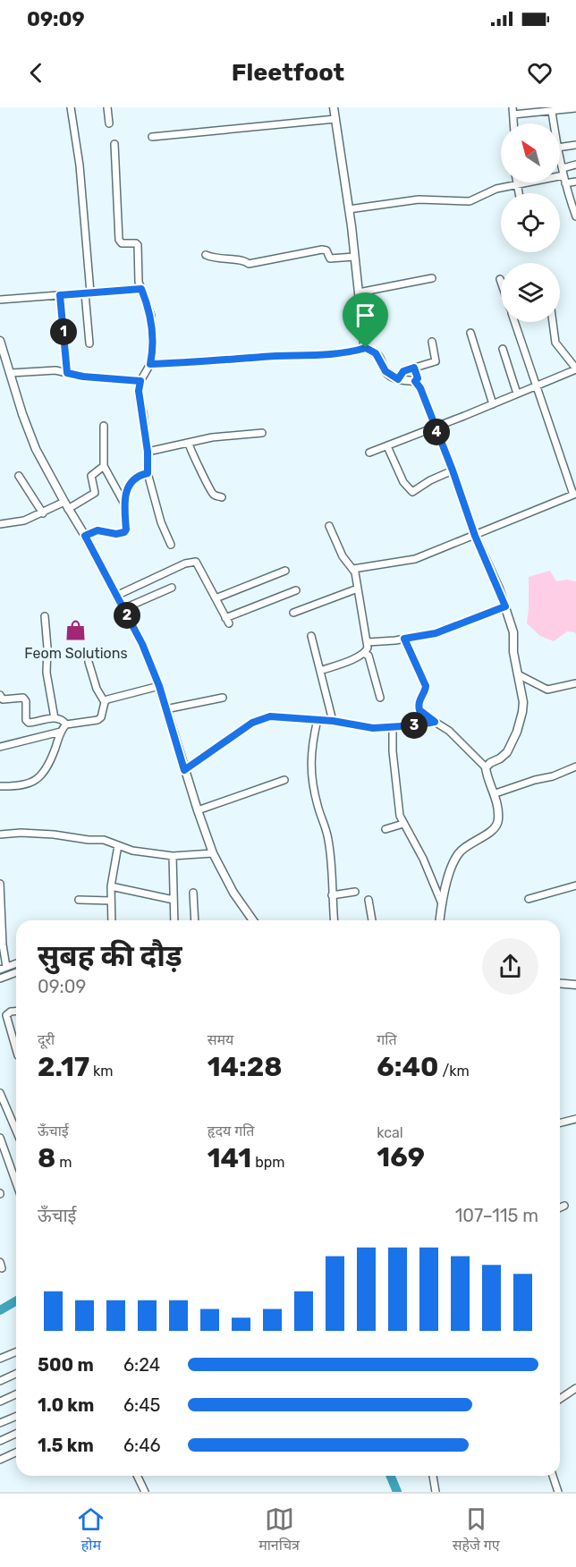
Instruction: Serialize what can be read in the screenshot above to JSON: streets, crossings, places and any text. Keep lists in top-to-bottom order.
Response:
{
  "places": {
    "shop": ["Feom Solutions"]
  },
  "north": "top left",
  "page": {
    "status": "09:09",
    "header": "Fleetfoot",
    "pins": [
      "1",
      "4",
      "2",
      "3"
    ],
    "heading": ["सुबह की दौड़", "09:09"],
    "stats": [
      ["दूरी", "2.17 km"],
      ["समय", "14:28"],
      ["गति", "6:40 /km"],
      ["ऊँचाई", "8 m"],
      ["हृदय गति", "141 bpm"],
      ["kcal", "169"]
    ],
    "chart": ["ऊँचाई", "107–115 m"],
    "list": [
      {
        "name": "500 m",
        "note": "6:24"
      },
      {
        "name": "1.0 km",
        "note": "6:45"
      },
      {
        "name": "1.5 km",
        "note": "6:46"
      }
    ],
    "tabs": ["होम", "मानचित्र", "सहेजे गए"]
  }
}
